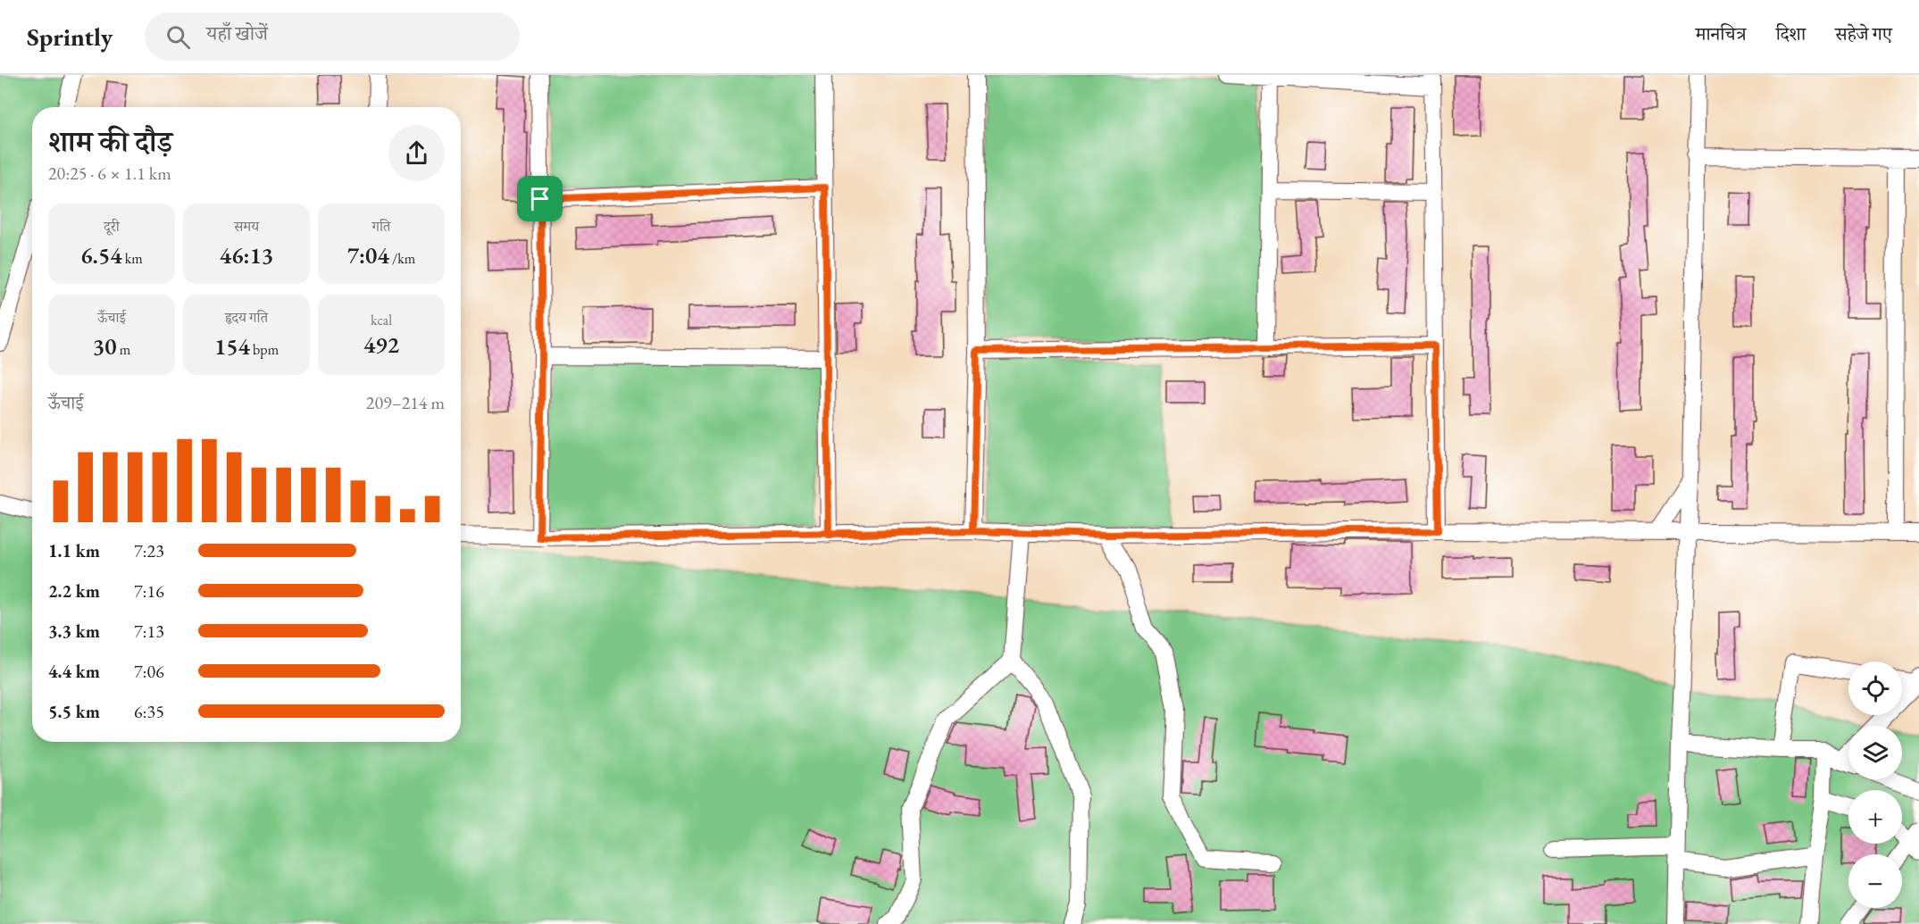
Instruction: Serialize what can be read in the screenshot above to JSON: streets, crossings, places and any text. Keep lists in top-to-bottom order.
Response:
{
  "page": {
    "header": "Sprintly",
    "search": "यहाँ खोजें",
    "nav": ["मानचित्र", "दिशा", "सहेजे गए"],
    "heading": ["शाम की दौड़", "20:25 · 6 × 1.1 km"],
    "stats": [
      ["दूरी", "6.54 km"],
      ["समय", "46:13"],
      ["गति", "7:04 /km"],
      ["ऊँचाई", "30 m"],
      ["हृदय गति", "154 bpm"],
      ["kcal", "492"]
    ],
    "chart": ["ऊँचाई", "209–214 m"],
    "list": [
      {
        "name": "1.1 km",
        "note": "7:23"
      },
      {
        "name": "2.2 km",
        "note": "7:16"
      },
      {
        "name": "3.3 km",
        "note": "7:13"
      },
      {
        "name": "4.4 km",
        "note": "7:06"
      },
      {
        "name": "5.5 km",
        "note": "6:35"
      }
    ],
    "map_buttons": ["+", "−"]
  }
}
